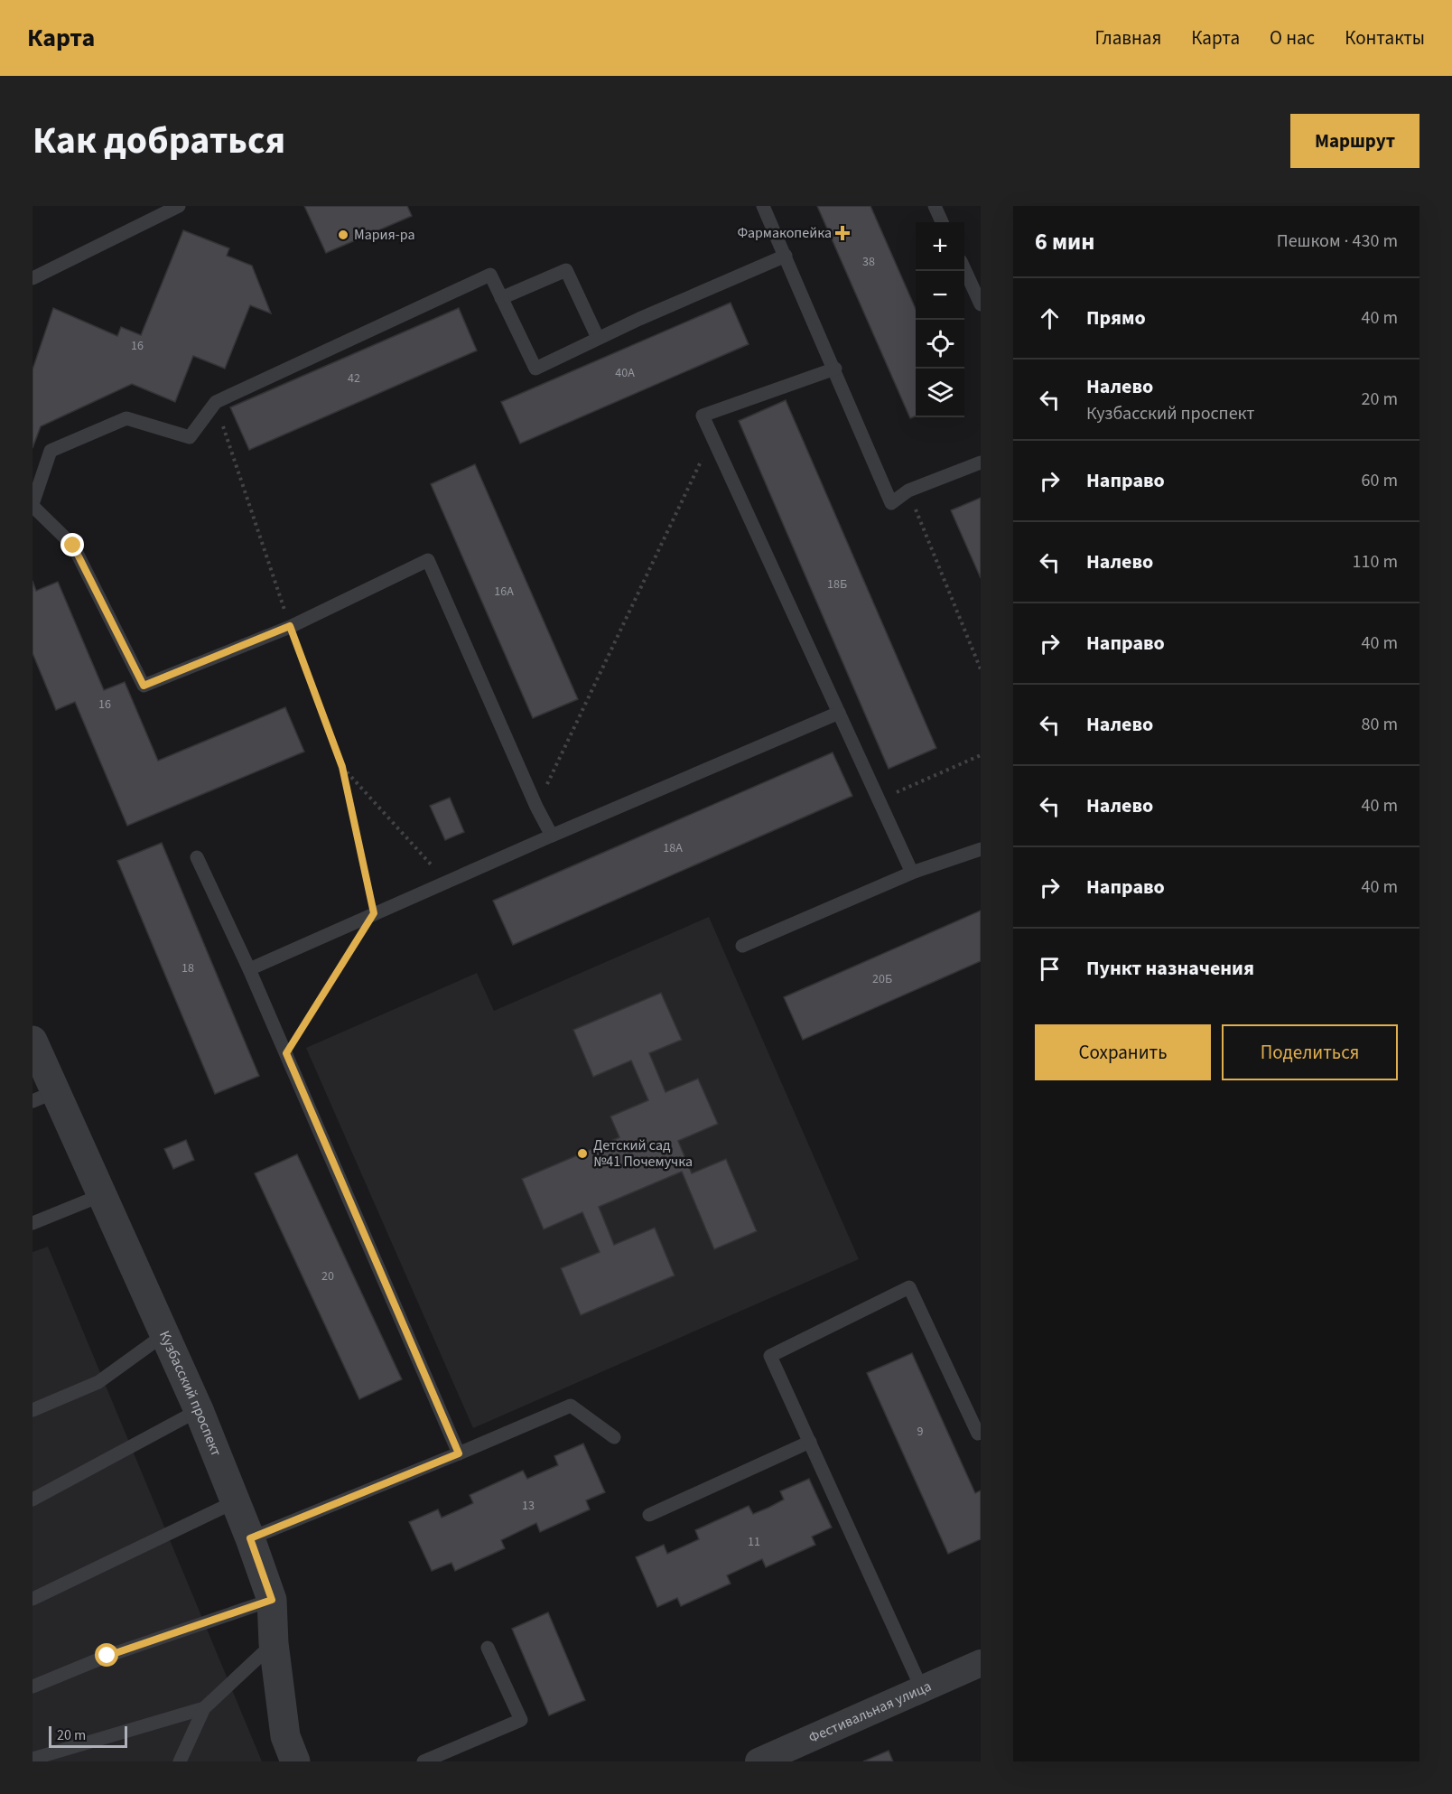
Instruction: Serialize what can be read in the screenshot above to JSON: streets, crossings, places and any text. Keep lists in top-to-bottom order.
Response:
{
  "streets": {
    "street": ["Кузбасский проспект", "Фестивальная улица"]
  },
  "places": {
    "health": ["Фармакопейка"],
    "other": ["Мария-ра", "Детский сад №41 Почемучка"]
  },
  "house_numbers": [
    "38",
    "16",
    "40А",
    "42",
    "18Б",
    "16А",
    "16",
    "18А",
    "18",
    "20Б",
    "20",
    "9",
    "13",
    "11"
  ],
  "scale_bar": "20 m",
  "page": {
    "header": "Карта",
    "nav": [
      "Главная",
      "Карта",
      "О нас",
      "Контакты"
    ],
    "title": "Как добраться",
    "buttons": [
      "Маршрут",
      ["Сохранить", "Поделиться"]
    ],
    "heading": ["6 мин", "Пешком · 430 m"],
    "map_buttons": ["+", "−"],
    "list": [
      ["Прямо", "40 m"],
      ["Налево", "Кузбасский проспект", "20 m"],
      ["Направо", "60 m"],
      ["Налево", "110 m"],
      ["Направо", "40 m"],
      ["Налево", "80 m"],
      ["Налево", "40 m"],
      ["Направо", "40 m"],
      "Пункт назначения"
    ],
    "scale": "20 m"
  }
}
